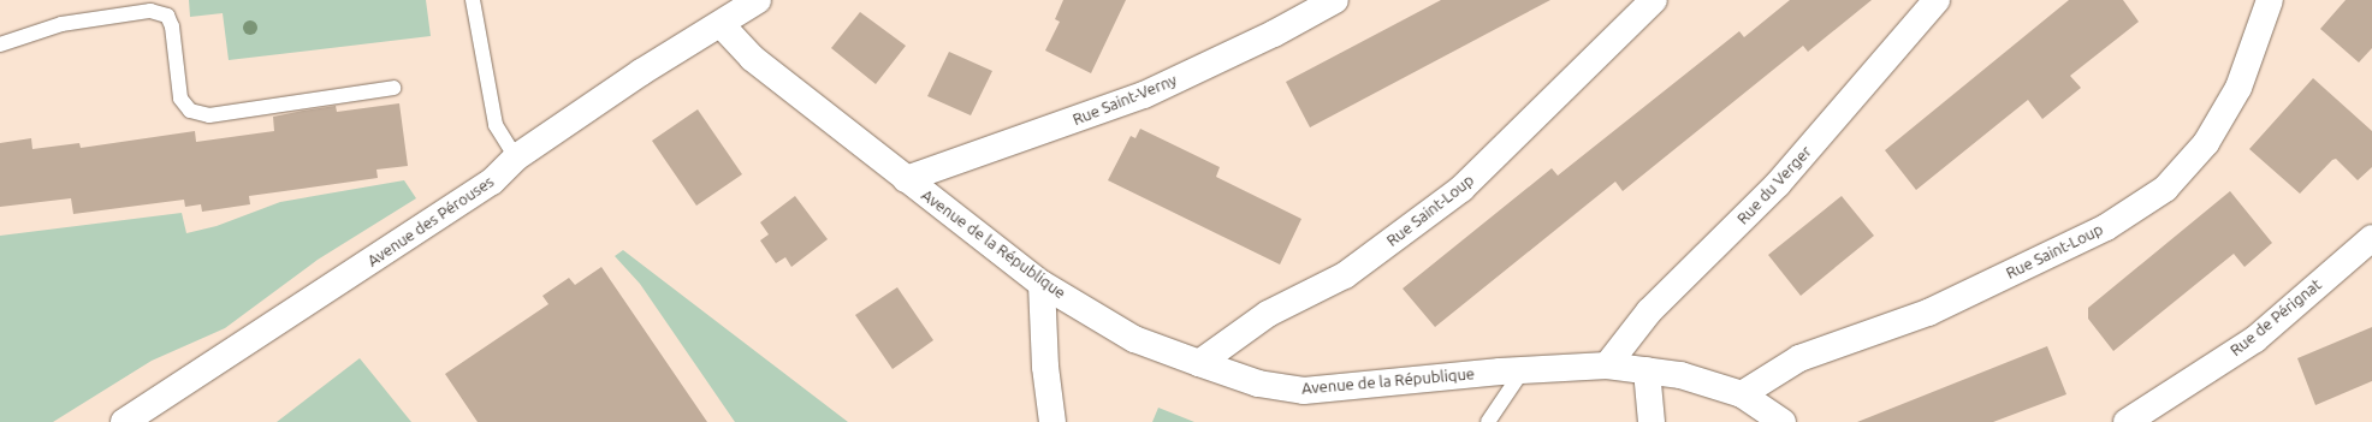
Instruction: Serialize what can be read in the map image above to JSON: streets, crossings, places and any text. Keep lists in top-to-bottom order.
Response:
{
  "streets": {
    "street": [
      "Rue Saint-Verny",
      "Rue du Verger",
      "Rue Saint-Loup",
      "Avenue des Pérouses",
      "Avenue de la République",
      "Rue de Pérignat"
    ]
  },
  "crossings": [
    ["Rue Saint-Verny", "Avenue de la République"],
    ["Rue du Verger", "Avenue de la République"],
    ["Rue Saint-Loup", "Avenue de la République"],
    ["Avenue des Pérouses", "Avenue de la République"]
  ]
}
